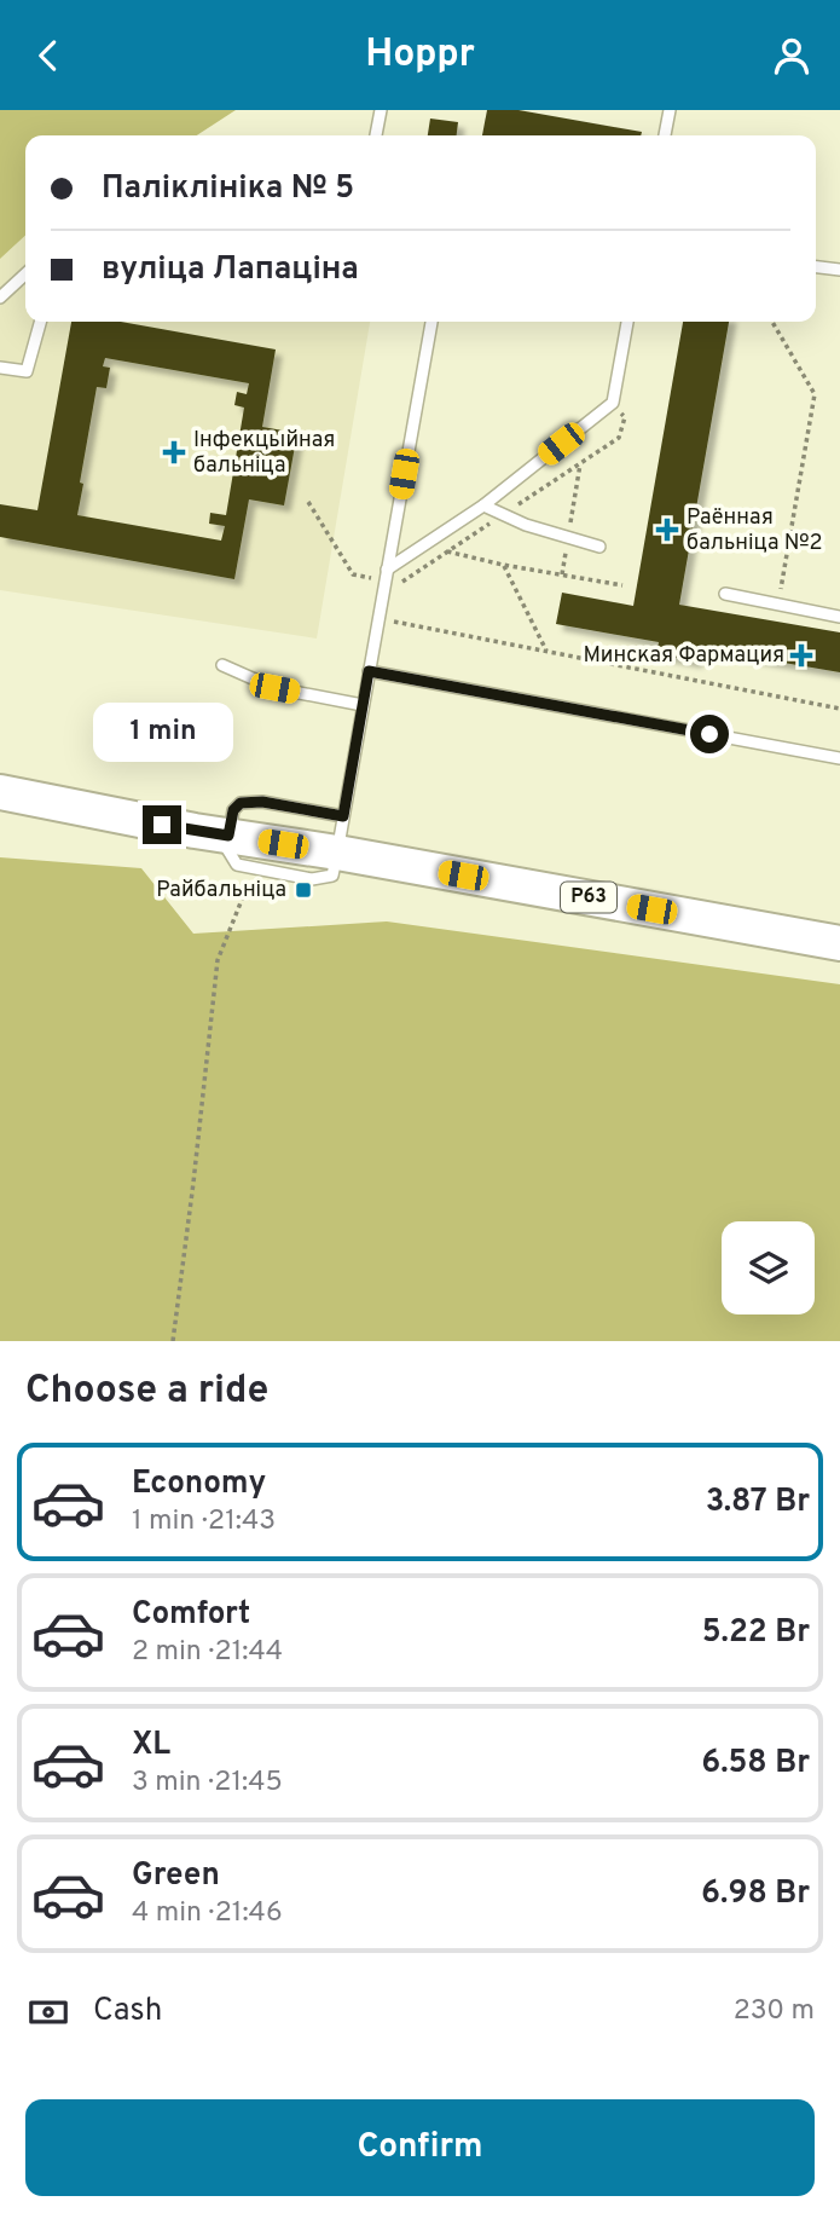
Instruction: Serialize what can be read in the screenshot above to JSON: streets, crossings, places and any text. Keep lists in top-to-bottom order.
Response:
{
  "streets": {
    "main road": ["Р63"]
  },
  "places": {
    "health": ["Інфекцыйная бальніца", "Раённая бальніца №2", "Минская Фармация"],
    "transit": ["Райбальніца"]
  },
  "page": {
    "header": "Hoppr",
    "banner": ["Паліклініка № 5", "вуліца Лапаціна"],
    "bubble": "1 min",
    "heading": "Choose a ride",
    "list": [
      {
        "name": "Economy",
        "note": "1 min · 21:43",
        "value": "3.87 Br"
      },
      {
        "name": "Comfort",
        "note": "2 min · 21:44",
        "value": "5.22 Br"
      },
      {
        "name": "XL",
        "note": "3 min · 21:45",
        "value": "6.58 Br"
      },
      {
        "name": "Green",
        "note": "4 min · 21:46",
        "value": "6.98 Br"
      }
    ],
    "pay": ["Cash", "230 m"],
    "buttons": "Confirm"
  }
}
